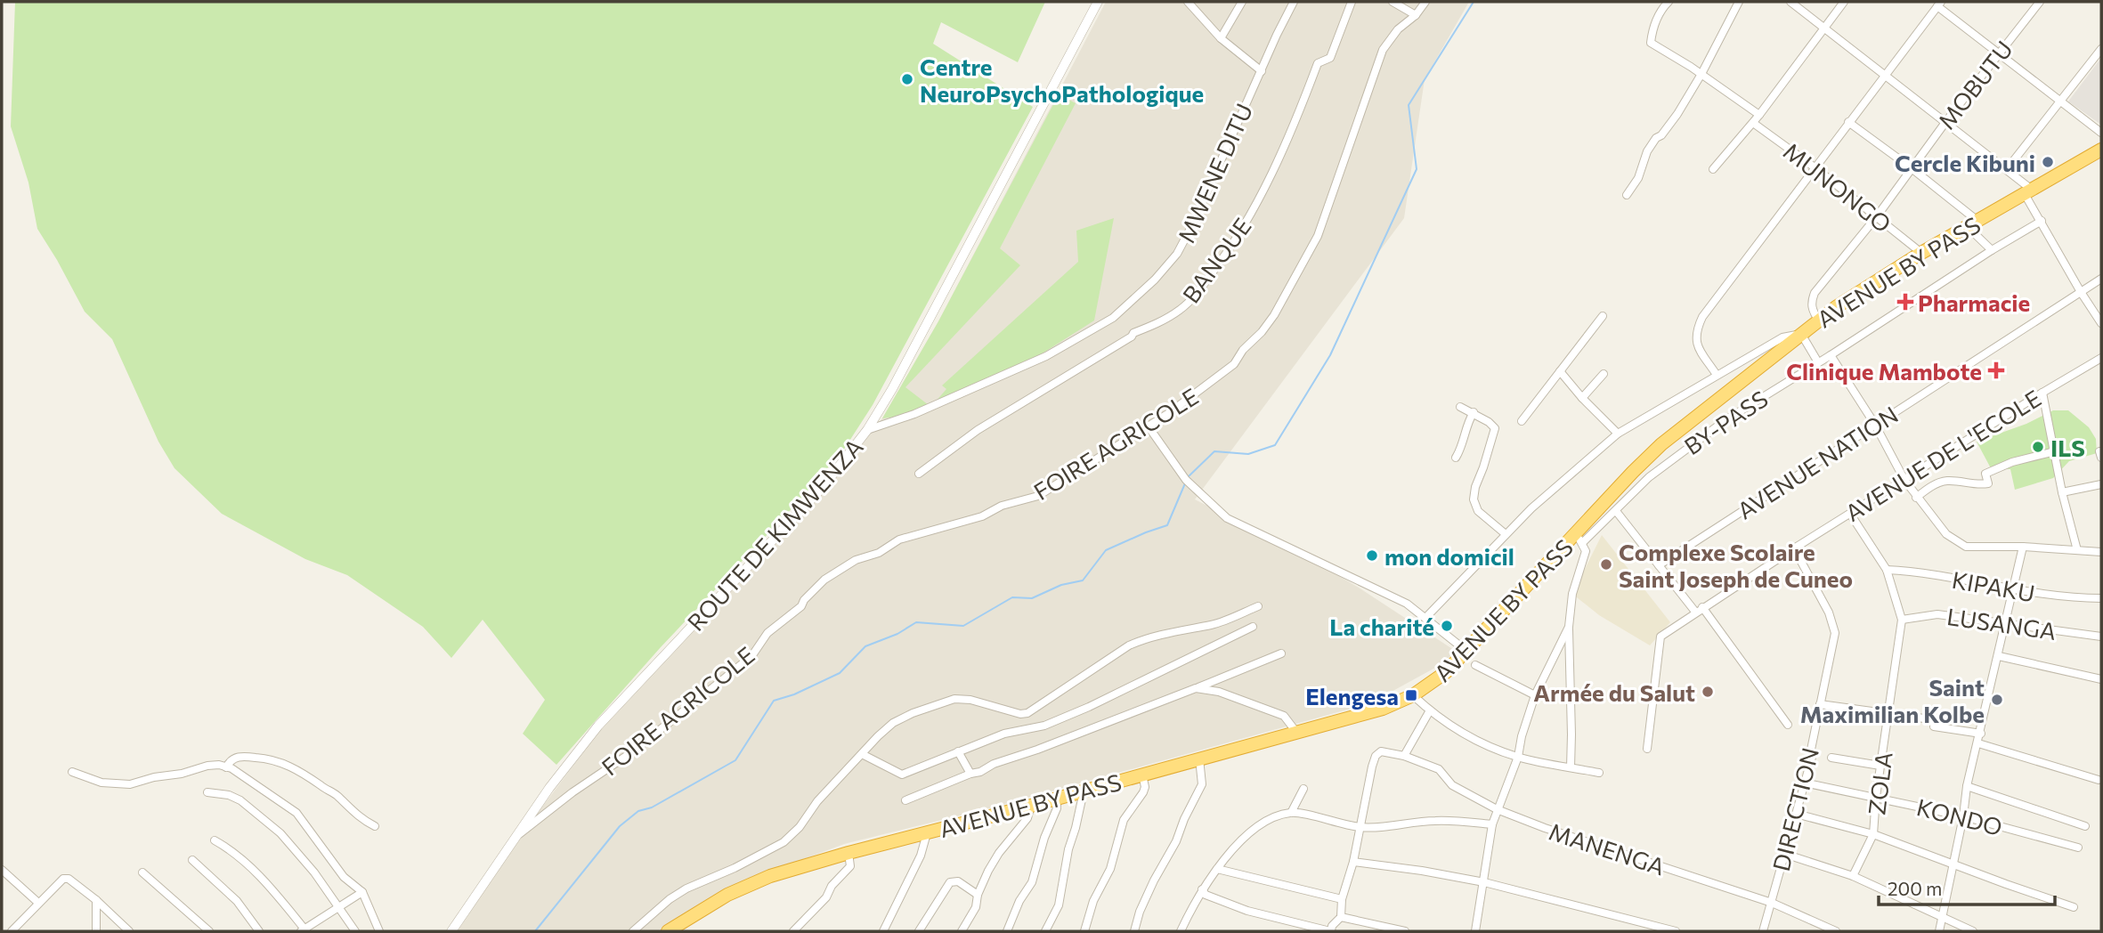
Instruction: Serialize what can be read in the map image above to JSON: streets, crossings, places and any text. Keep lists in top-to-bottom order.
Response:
{
  "streets": {
    "highway": ["AVENUE BY PASS"],
    "street": [
      "MOBUTU",
      "MWENE DITU",
      "MUNONGO",
      "BANQUE",
      "BY-PASS",
      "FOIRE AGRICOLE",
      "AVENUE DE L'ECOLE",
      "AVENUE NATION",
      "ROUTE DE KIMWENZA",
      "KIPAKU",
      "LUSANGA",
      "ZOLA",
      "DIRECTION",
      "KONDO",
      "MANENGA"
    ]
  },
  "crossings": [
    ["MOBUTU", "MUNONGO"],
    ["MOBUTU", "AVENUE BY PASS"],
    ["MWENE DITU", "ROUTE DE KIMWENZA"],
    ["MUNONGO", "AVENUE BY PASS"],
    ["AVENUE BY PASS", "BY-PASS"],
    ["FOIRE AGRICOLE", "ROUTE DE KIMWENZA"],
    ["AVENUE DE L'ECOLE", "ZOLA"],
    ["AVENUE DE L'ECOLE", "DIRECTION"],
    ["KIPAKU", "ZOLA"],
    ["LUSANGA", "ZOLA"],
    ["ZOLA", "KONDO"],
    ["DIRECTION", "KONDO"],
    ["DIRECTION", "MANENGA"]
  ],
  "places": {
    "other": [
      "Centre NeuroPsychoPathologique",
      "Cercle Kibuni",
      "ILS",
      "mon domicil",
      "Complexe Scolaire Saint Joseph de Cuneo",
      "La charité",
      "Armée du Salut",
      "Saint Maximilian Kolbe"
    ],
    "health": ["Pharmacie", "Clinique Mambote"],
    "transit": ["Elengesa"]
  },
  "scale_bar": "200 m"
}
